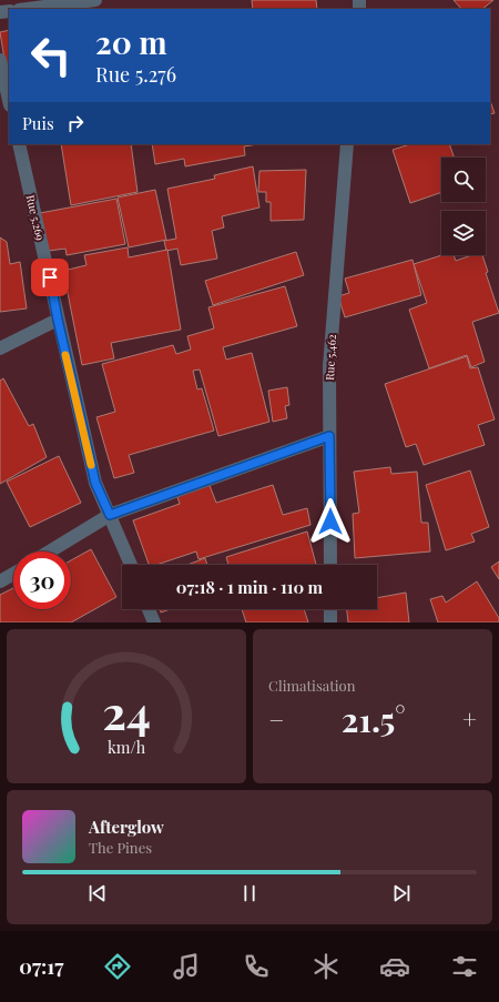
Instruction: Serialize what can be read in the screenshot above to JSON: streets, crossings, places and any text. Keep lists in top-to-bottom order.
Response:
{
  "streets": {
    "street": ["Rue 5.269", "Rue 5.462"]
  },
  "page": {
    "turn": ["20 m", "Rue 5.276"],
    "then": "Puis",
    "limit": "30",
    "trip": "07:18 · 1 min · 110 m",
    "tile": "Climatisation",
    "heat": ["−", "21.5°", "+"],
    "song": ["Afterglow", "The Pines"],
    "tabs": "07:17",
    "gauge": ["24", "km/h"]
  }
}
